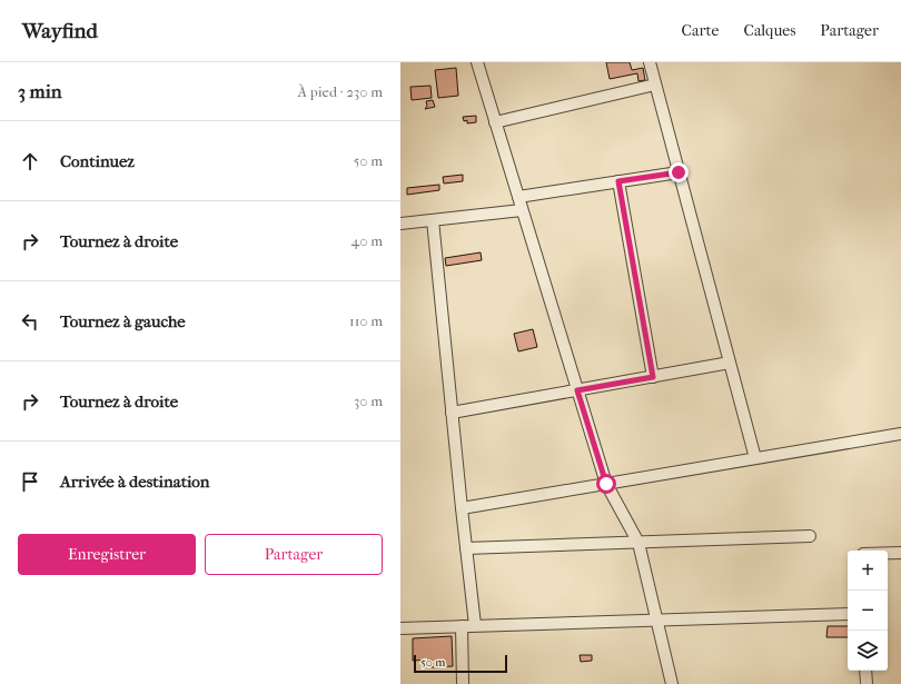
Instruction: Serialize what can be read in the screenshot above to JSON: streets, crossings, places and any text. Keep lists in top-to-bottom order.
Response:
{
  "scale_bar": "50 m",
  "page": {
    "header": "Wayfind",
    "nav": ["Carte", "Calques", "Partager"],
    "heading": ["3 min", "À pied · 230 m"],
    "list": [
      ["Continuez", "50 m"],
      ["Tournez à droite", "40 m"],
      ["Tournez à gauche", "110 m"],
      ["Tournez à droite", "30 m"],
      "Arrivée à destination"
    ],
    "buttons": ["Enregistrer", "Partager"],
    "map_buttons": ["+", "−"],
    "scale": "50 m"
  }
}
